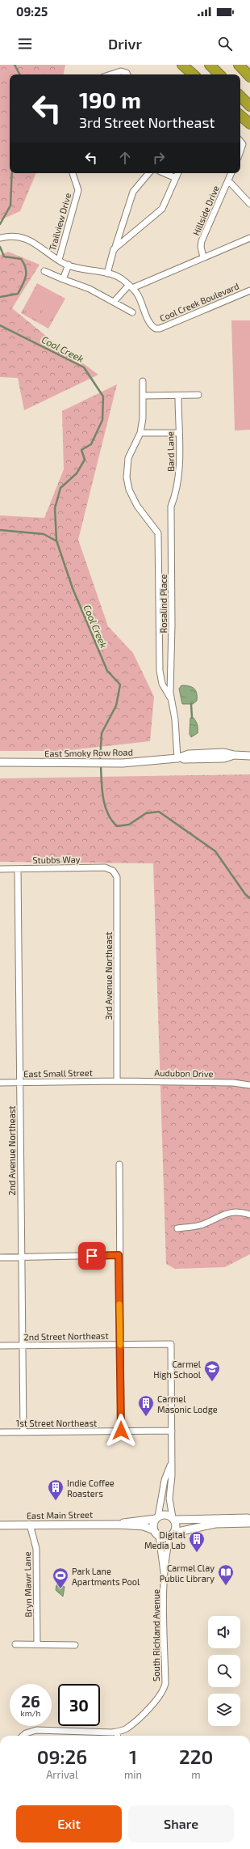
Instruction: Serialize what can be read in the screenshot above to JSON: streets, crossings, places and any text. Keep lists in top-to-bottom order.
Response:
{
  "streets": {
    "main road": ["East Smoky Row Road", "East Main Street"],
    "street": [
      "Hillside Drive",
      "Trailview Drive",
      "Cool Creek Boulevard",
      "Bard Lane",
      "Rosalind Place",
      "Stubbs Way",
      "3rd Avenue Northeast",
      "East Small Street",
      "Audubon Drive",
      "2nd Avenue Northeast",
      "2nd Street Northeast",
      "1st Street Northeast",
      "Bryn Mawr Lane",
      "South Richland Avenue"
    ]
  },
  "crossings": [
    ["Trailview Drive", "Cool Creek Boulevard"],
    ["Bard Lane", "Rosalind Place"],
    ["Rosalind Place", "East Smoky Row Road"],
    ["Stubbs Way", "3rd Avenue Northeast"],
    ["Stubbs Way", "2nd Avenue Northeast"],
    ["3rd Avenue Northeast", "East Small Street"],
    ["3rd Avenue Northeast", "Audubon Drive"],
    ["East Small Street", "Audubon Drive"],
    ["East Small Street", "2nd Avenue Northeast"],
    ["2nd Avenue Northeast", "2nd Street Northeast"],
    ["2nd Avenue Northeast", "1st Street Northeast"],
    ["2nd Street Northeast", "1st Street Northeast"],
    ["East Main Street", "Bryn Mawr Lane"],
    ["East Main Street", "South Richland Avenue"]
  ],
  "water": ["Cool Creek"],
  "places": {
    "school or university": ["Carmel High School"],
    "building": ["Carmel Masonic Lodge", "Indie Coffee Roasters", "Digital Media Lab"],
    "library": ["Carmel Clay Public Library"],
    "sports": ["Park Lane Apartments Pool"]
  },
  "page": {
    "status": "09:25",
    "header": "Drivr",
    "turn": ["190 m", "3rd Street Northeast"],
    "speed": "26 km/h",
    "limit": "30",
    "eta": [
      "09:26",
      "Arrival",
      "1",
      "min",
      "220",
      "m"
    ],
    "buttons": ["Exit", "Share"]
  }
}
